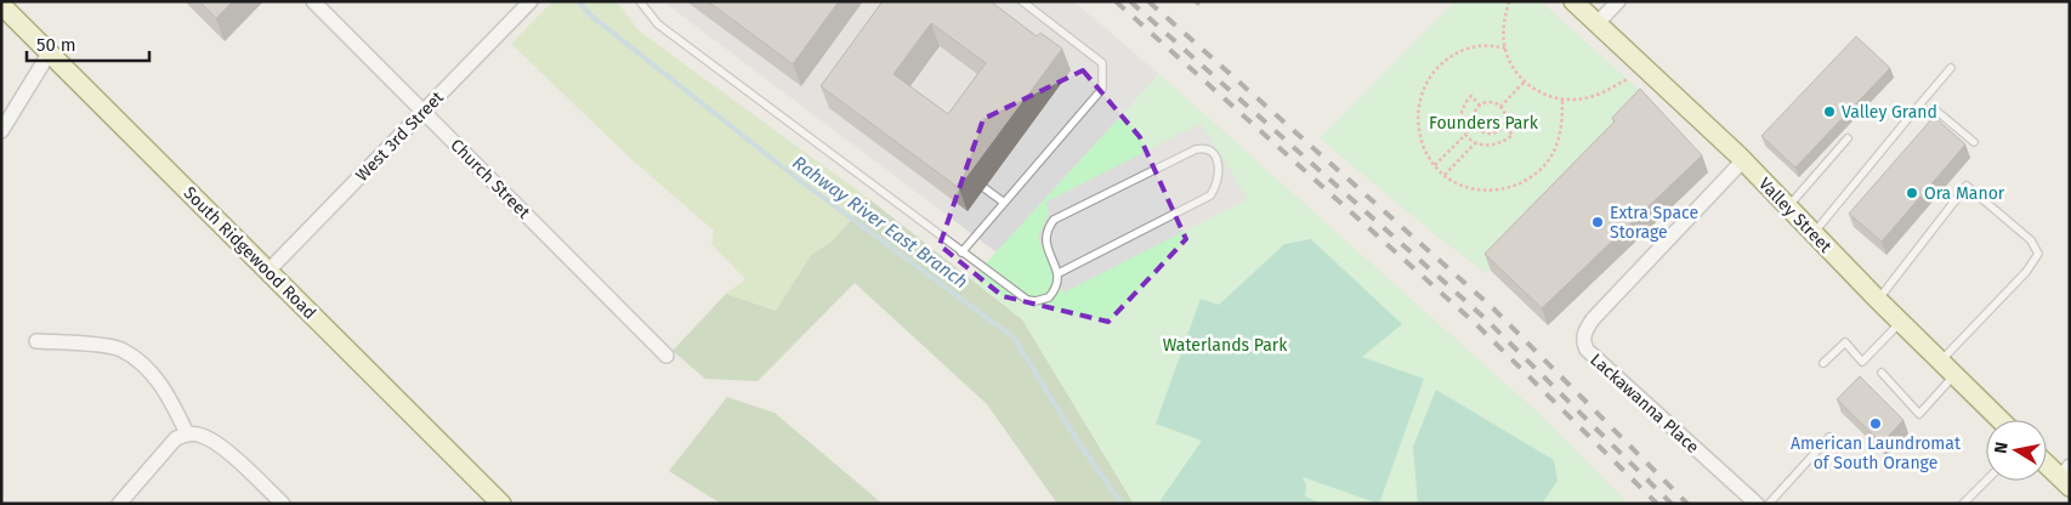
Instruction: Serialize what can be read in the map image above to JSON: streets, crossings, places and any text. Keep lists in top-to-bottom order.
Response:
{
  "streets": {
    "street": [
      "West 3rd Street",
      "Church Street",
      "Valley Street",
      "South Ridgewood Road",
      "Lackawanna Place"
    ]
  },
  "crossings": [
    ["West 3rd Street", "Church Street"],
    ["West 3rd Street", "South Ridgewood Road"],
    ["Valley Street", "Lackawanna Place"]
  ],
  "water": ["Rahway River East Branch"],
  "parks": ["Founders Park", "Waterlands Park"],
  "places": [
    "Valley Grand",
    "Ora Manor",
    "Extra Space Storage",
    "American Laundromat of South Orange"
  ],
  "scale_bar": "50 m",
  "north": "left"
}
